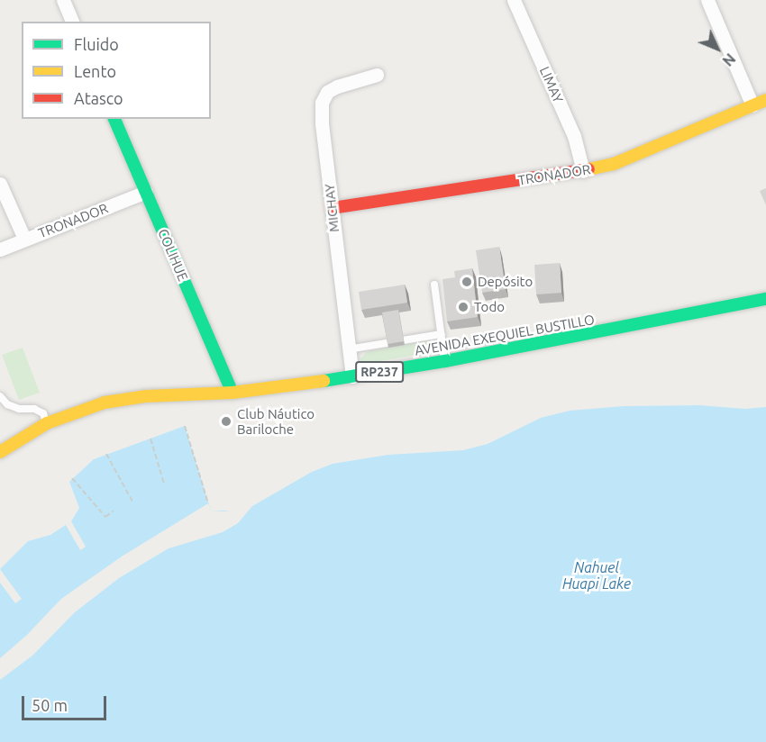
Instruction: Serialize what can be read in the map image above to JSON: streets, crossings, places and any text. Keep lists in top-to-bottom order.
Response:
{
  "streets": {
    "main road": [
      "TRONADOR",
      "COLIHUE",
      "AVENIDA EXEQUIEL BUSTILLO",
      "RP237"
    ],
    "street": ["LIMAY", "MICHAY"]
  },
  "crossings": [
    ["LIMAY", "TRONADOR"],
    ["TRONADOR", "MICHAY"],
    ["TRONADOR", "COLIHUE"],
    ["MICHAY", "AVENIDA EXEQUIEL BUSTILLO"],
    ["COLIHUE", "AVENIDA EXEQUIEL BUSTILLO"]
  ],
  "water": ["Nahuel Huapi Lake"],
  "places": ["Depósito", "Todo", "Club Náutico Bariloche"],
  "legend": ["Fluido", "Lento", "Atasco"],
  "scale_bar": "50 m",
  "north": "bottom right"
}
